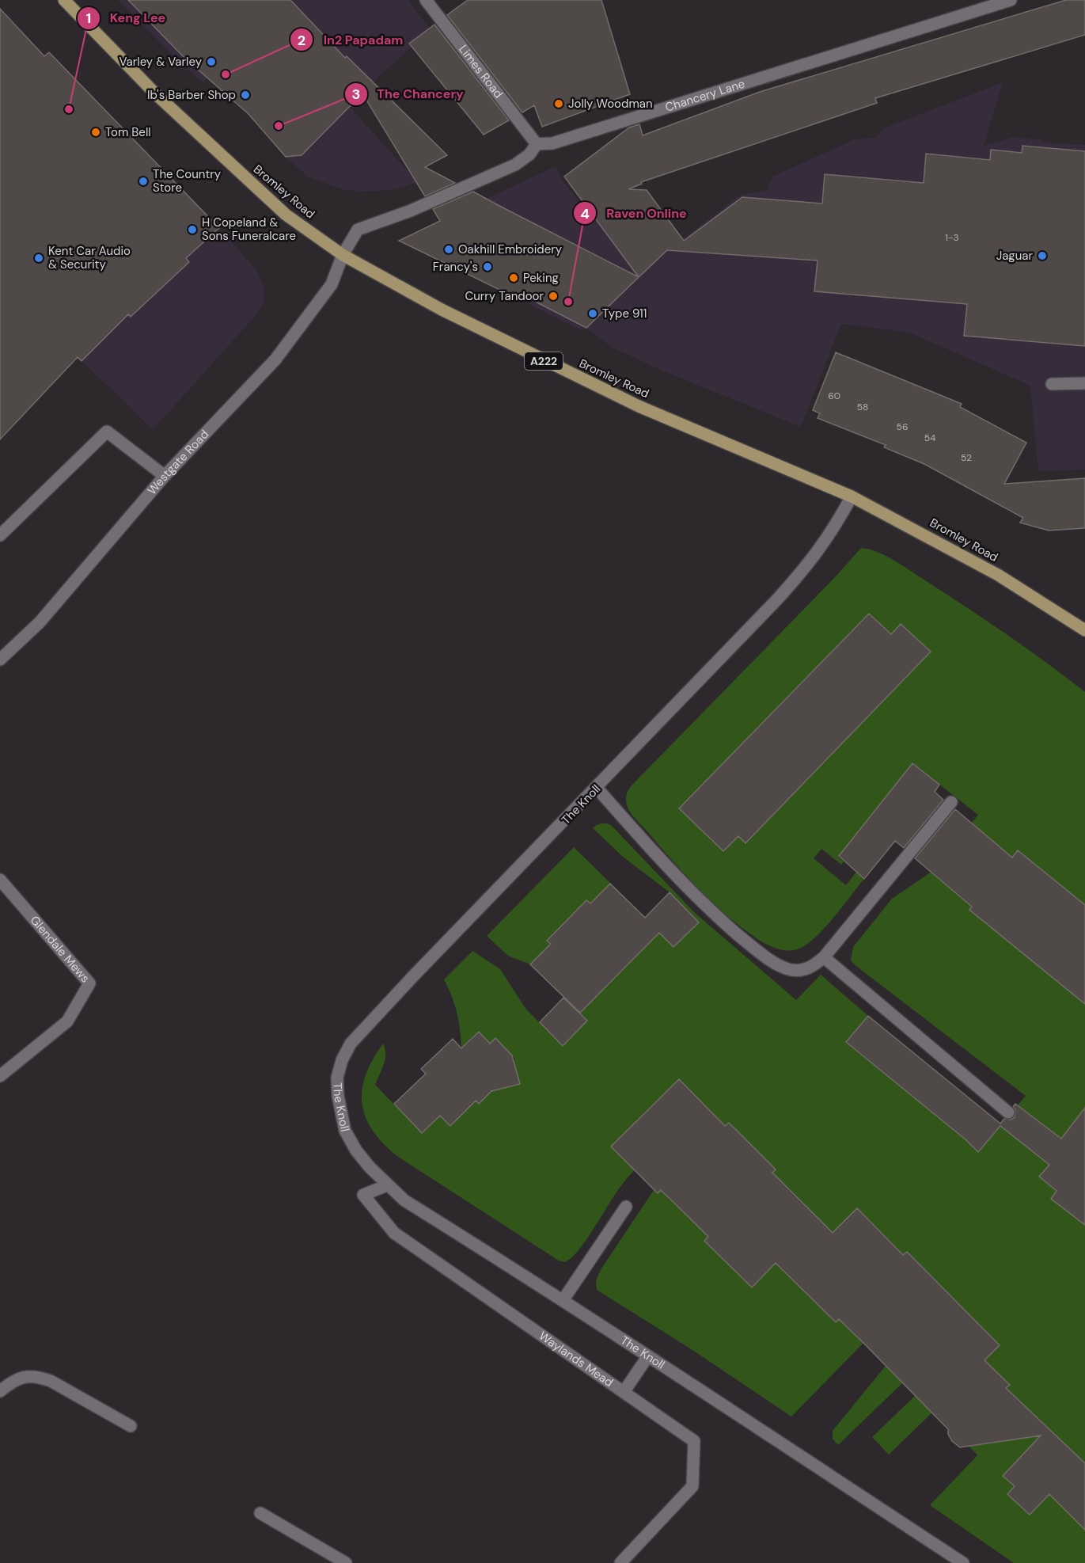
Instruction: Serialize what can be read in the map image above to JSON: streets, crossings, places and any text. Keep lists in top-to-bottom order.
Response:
{
  "streets": {
    "main road": ["Bromley Road", "A222"],
    "street": [
      "Limes Road",
      "Chancery Lane",
      "Westgate Road",
      "The Knoll",
      "Glendale Mews",
      "Waylands Mead"
    ]
  },
  "crossings": [
    ["Limes Road", "Chancery Lane"],
    ["Bromley Road", "Westgate Road"],
    ["Bromley Road", "The Knoll"],
    ["The Knoll", "Waylands Mead"]
  ],
  "places": [
    "Varley & Varley",
    "In2 Papadam",
    "Ib's Barber Shop",
    "Jolly Woodman",
    "Keng Lee",
    "The Chancery",
    "Tom Bell",
    "The Country Store",
    "H Copeland & Sons Funeralcare",
    "Oakhill Embroidery",
    "Jaguar",
    "Kent Car Audio & Security",
    "Francy's",
    "Peking",
    "Curry Tandoor",
    "Raven Online",
    "Type 911"
  ],
  "house_numbers": [
    "1-3",
    "60",
    "58",
    "56",
    "54",
    "52"
  ]
}
